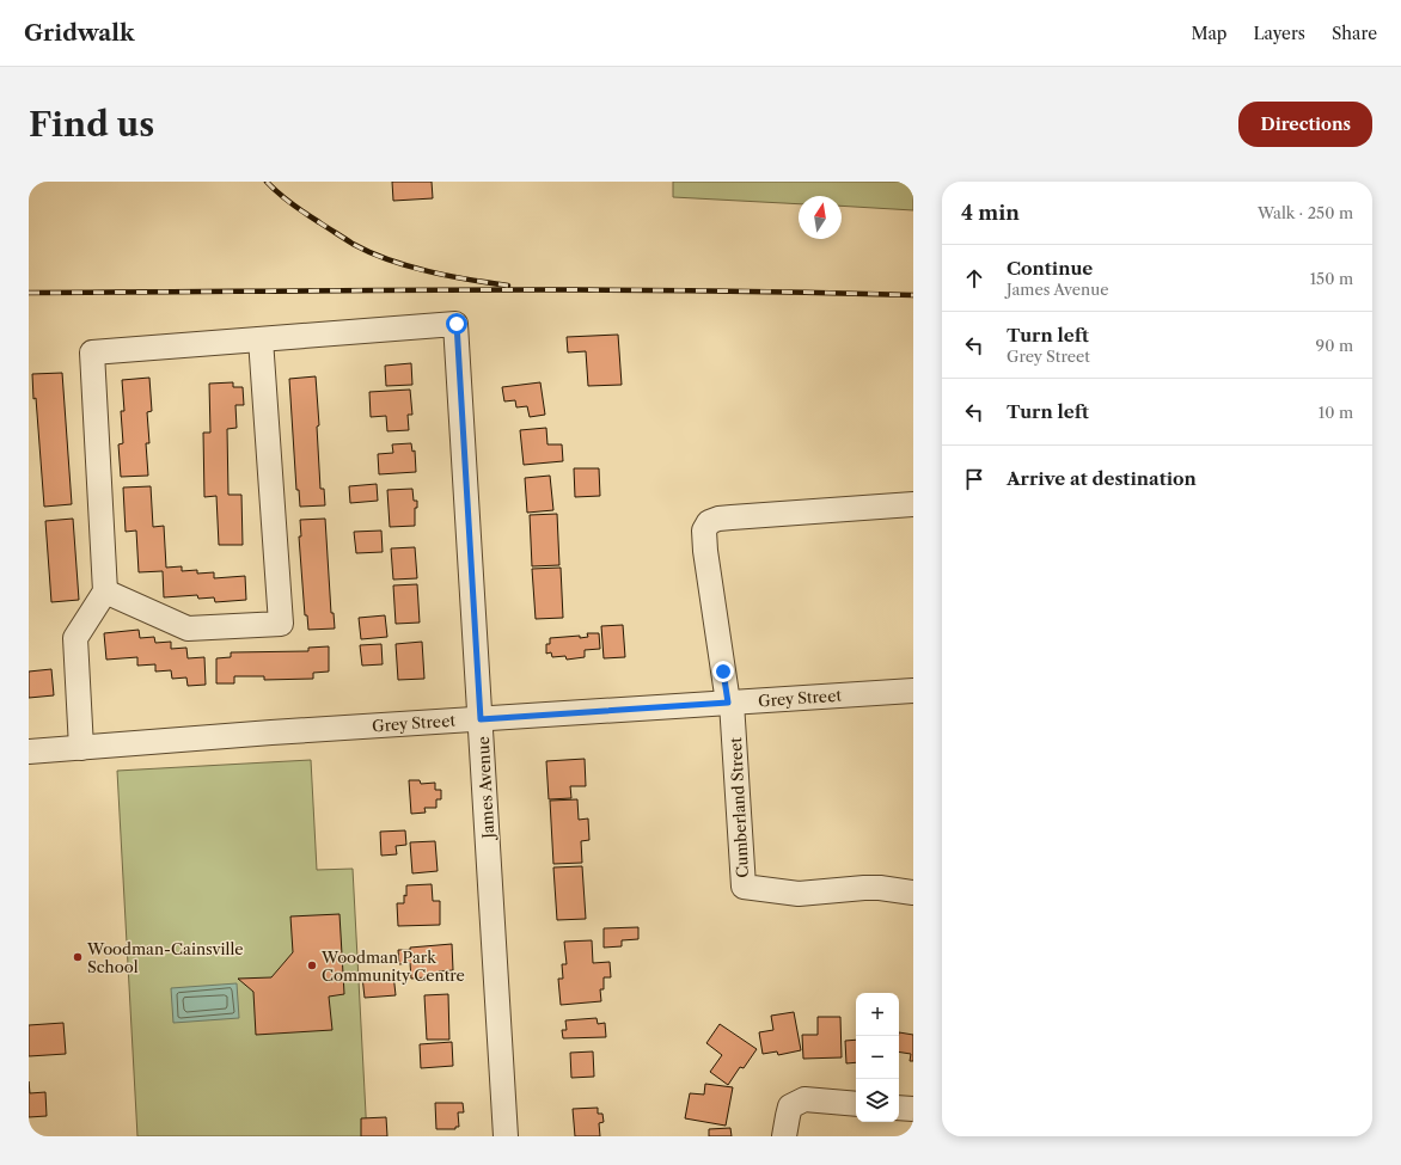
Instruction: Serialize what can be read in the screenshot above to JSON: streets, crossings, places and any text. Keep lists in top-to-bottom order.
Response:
{
  "streets": {
    "street": ["Grey Street", "James Avenue", "Cumberland Street"]
  },
  "crossings": [
    ["Grey Street", "James Avenue"],
    ["Grey Street", "Cumberland Street"]
  ],
  "places": ["Woodman-Cainsville School", "Woodman Park Community Centre"],
  "north": "top",
  "page": {
    "header": "Gridwalk",
    "nav": ["Map", "Layers", "Share"],
    "buttons": "Directions",
    "title": "Find us",
    "heading": ["4 min", "Walk · 250 m"],
    "list": [
      ["Continue", "James Avenue", "150 m"],
      ["Turn left", "Grey Street", "90 m"],
      ["Turn left", "10 m"],
      "Arrive at destination"
    ],
    "map_buttons": ["+", "−"]
  }
}
